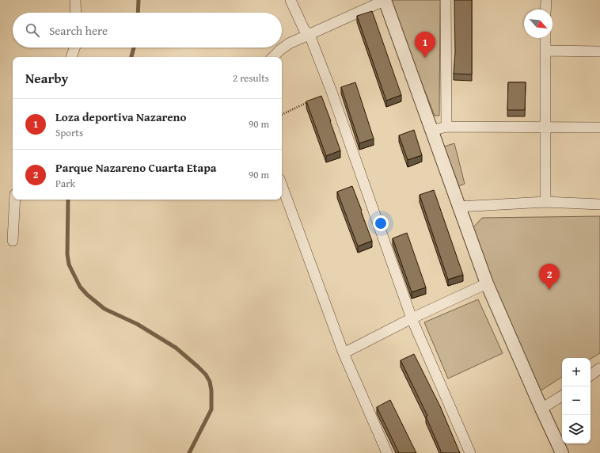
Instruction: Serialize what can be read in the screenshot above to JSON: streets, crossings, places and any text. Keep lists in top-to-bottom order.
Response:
{
  "north": "bottom right",
  "page": {
    "search": "Search here",
    "pins": ["1", "2"],
    "heading": ["Nearby", "2 results"],
    "list": [
      {
        "mark": "1",
        "name": "Loza deportiva Nazareno",
        "note": "Sports",
        "value": "90 m"
      },
      {
        "mark": "2",
        "name": "Parque Nazareno Cuarta Etapa",
        "note": "Park",
        "value": "90 m"
      }
    ],
    "map_buttons": ["+", "−"]
  }
}
